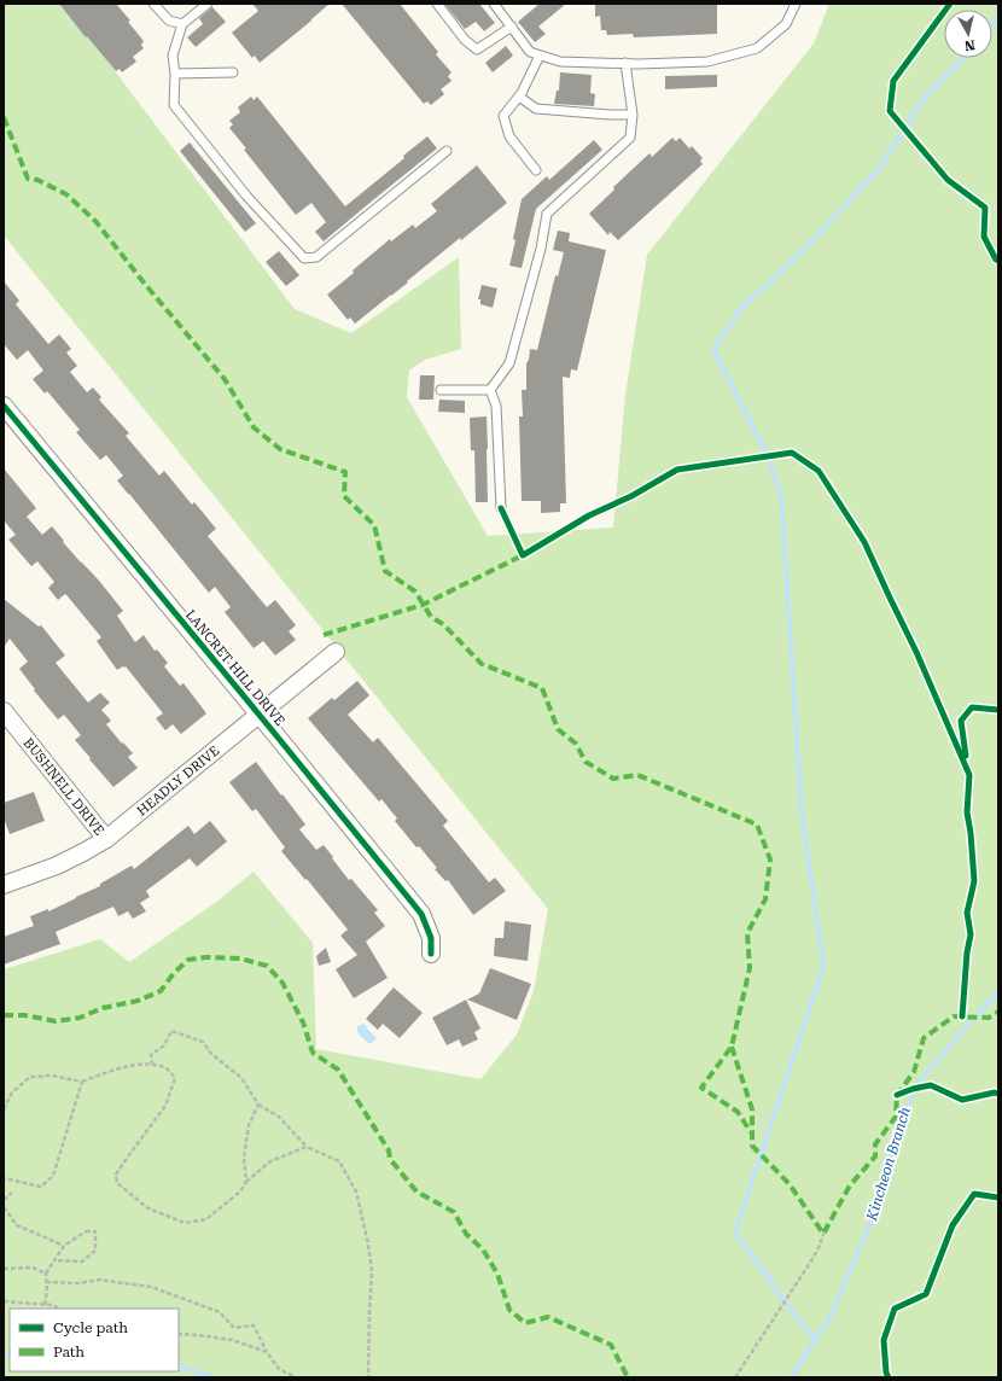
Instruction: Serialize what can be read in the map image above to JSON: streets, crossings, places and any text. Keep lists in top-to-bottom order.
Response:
{
  "streets": {
    "street": ["LANCRET HILL DRIVE", "HEADLY DRIVE", "BUSHNELL DRIVE"]
  },
  "crossings": [
    ["LANCRET HILL DRIVE", "HEADLY DRIVE"],
    ["HEADLY DRIVE", "BUSHNELL DRIVE"]
  ],
  "water": ["Kincheon Branch"],
  "legend": ["Cycle path", "Path"],
  "north": "bottom"
}
